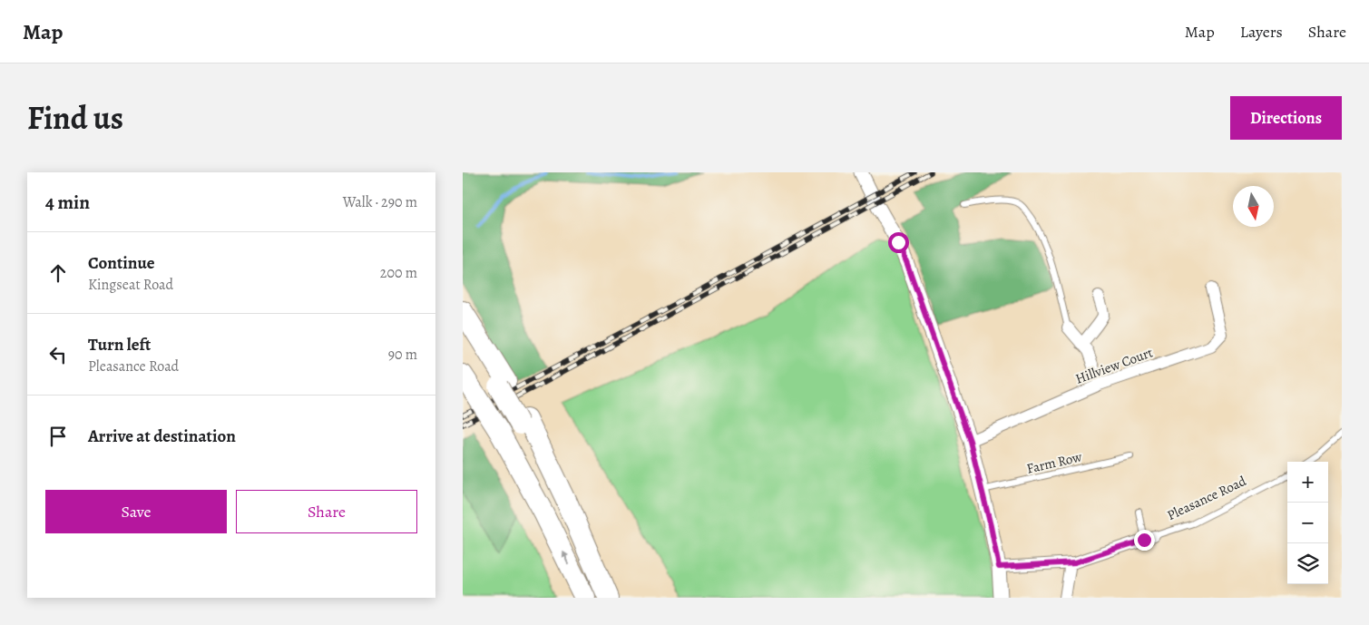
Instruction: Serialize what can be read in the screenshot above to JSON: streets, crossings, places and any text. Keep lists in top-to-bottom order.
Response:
{
  "streets": {
    "street": ["Hillview Court", "Pleasance Road"],
    "lane": ["Farm Row"]
  },
  "north": "bottom",
  "page": {
    "header": "Map",
    "nav": ["Map", "Layers", "Share"],
    "title": "Find us",
    "buttons": [
      "Directions",
      ["Save", "Share"]
    ],
    "heading": ["4 min", "Walk · 290 m"],
    "list": [
      ["Continue", "Kingseat Road", "200 m"],
      ["Turn left", "Pleasance Road", "90 m"],
      "Arrive at destination"
    ],
    "map_buttons": ["+", "−"]
  }
}
